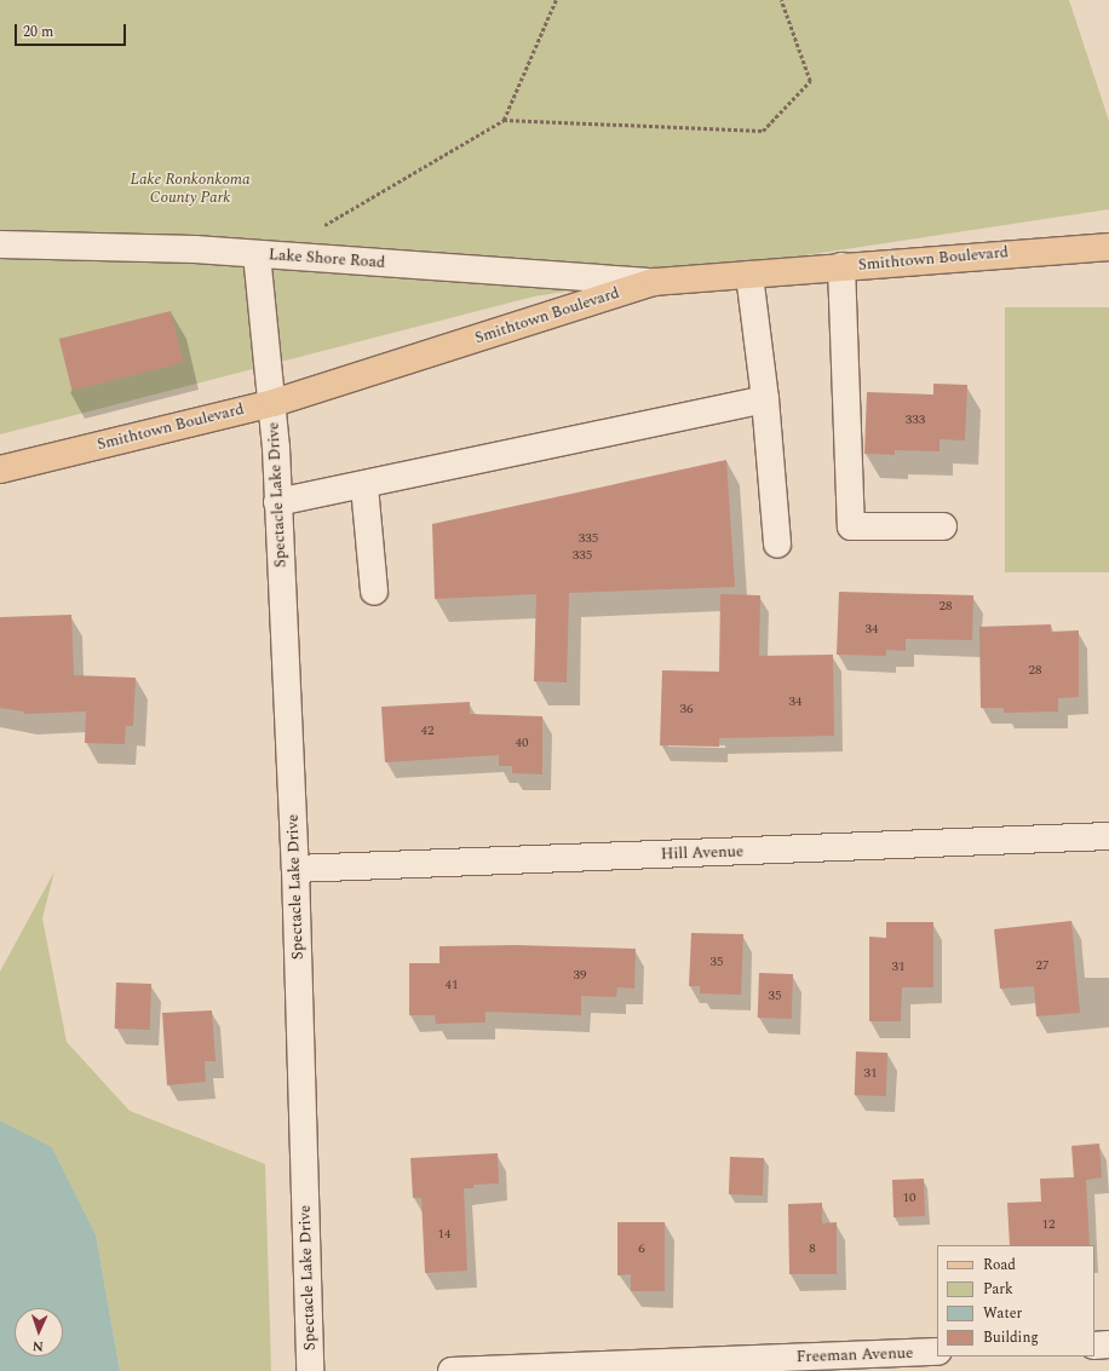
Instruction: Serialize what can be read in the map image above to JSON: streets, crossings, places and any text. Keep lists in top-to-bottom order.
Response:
{
  "streets": {
    "main road": ["Smithtown Boulevard"],
    "street": [
      "Lake Shore Road",
      "Spectacle Lake Drive",
      "Hill Avenue",
      "Freeman Avenue"
    ]
  },
  "crossings": [
    ["Lake Shore Road", "Smithtown Boulevard"],
    ["Lake Shore Road", "Spectacle Lake Drive"],
    ["Smithtown Boulevard", "Spectacle Lake Drive"],
    ["Spectacle Lake Drive", "Hill Avenue"]
  ],
  "parks": ["Lake Ronkonkoma County Park"],
  "house_numbers": [
    "333",
    "335",
    "335",
    "28",
    "34",
    "28",
    "34",
    "36",
    "42",
    "40",
    "35",
    "27",
    "31",
    "39",
    "41",
    "35",
    "31",
    "10",
    "12",
    "14",
    "6",
    "8"
  ],
  "legend": [
    "Road",
    "Park",
    "Water",
    "Building"
  ],
  "scale_bar": "20 m",
  "north": "bottom"
}
